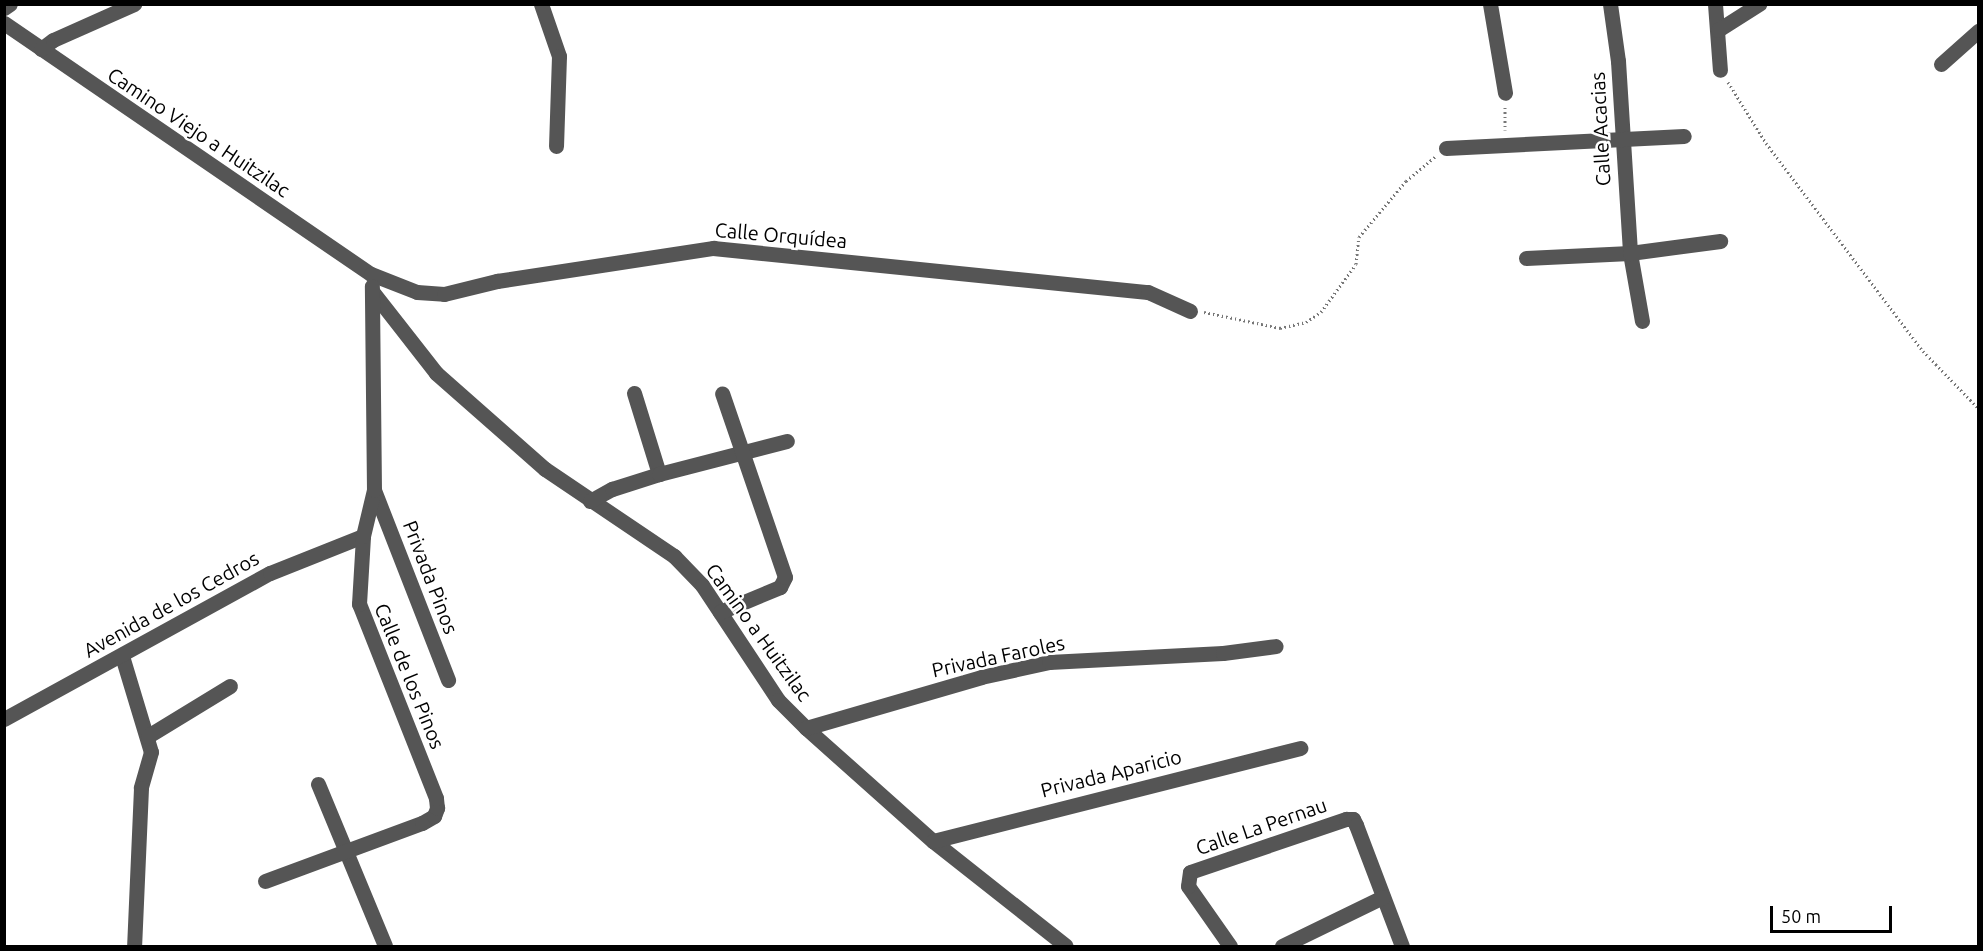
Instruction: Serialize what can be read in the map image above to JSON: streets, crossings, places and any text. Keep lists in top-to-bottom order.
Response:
{
  "streets": {
    "street": [
      "Calle Acacias",
      "Camino Viejo a Huitzilac",
      "Calle Orquídea",
      "Privada Pinos",
      "Avenida de los Cedros",
      "Camino a Huitzilac",
      "Privada Faroles",
      "Calle de los Pinos",
      "Privada Aparicio",
      "Calle La Pernau"
    ]
  },
  "crossings": [
    ["Camino Viejo a Huitzilac", "Calle Orquídea"],
    ["Camino Viejo a Huitzilac", "Calle de los Pinos"],
    ["Calle Orquídea", "Calle de los Pinos"],
    ["Privada Pinos", "Calle de los Pinos"],
    ["Avenida de los Cedros", "Calle de los Pinos"],
    ["Camino a Huitzilac", "Privada Faroles"],
    ["Camino a Huitzilac", "Calle de los Pinos"],
    ["Camino a Huitzilac", "Privada Aparicio"]
  ],
  "scale_bar": "50 m"
}
